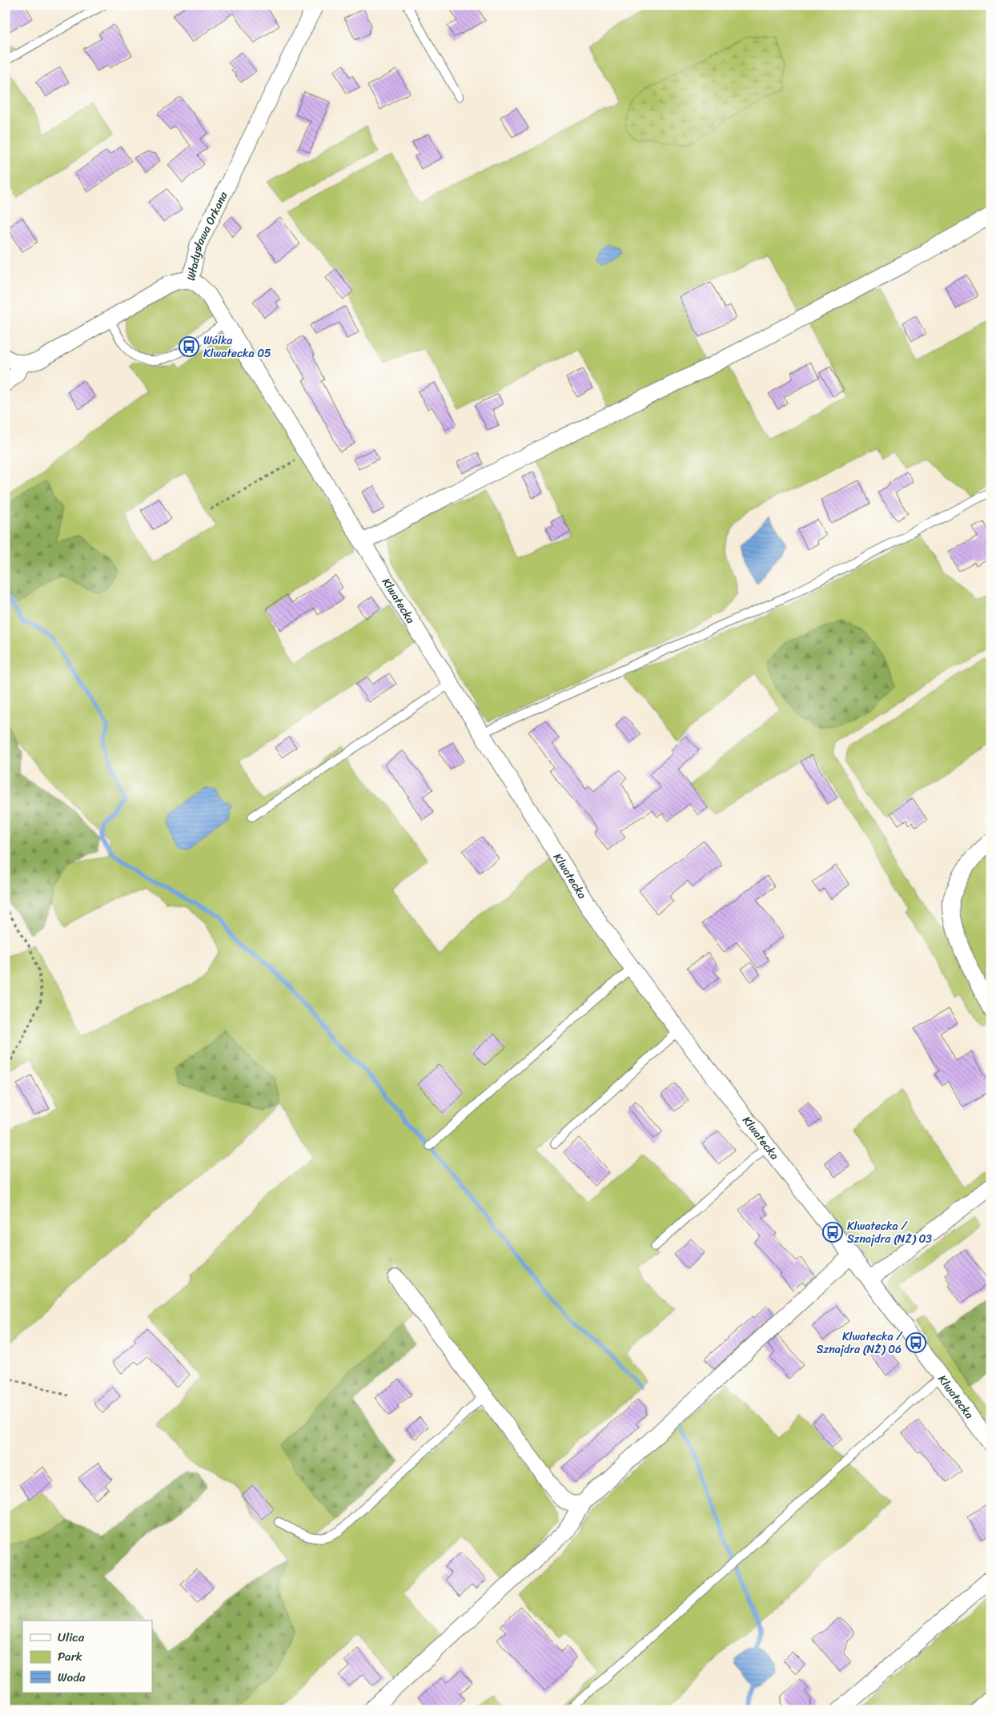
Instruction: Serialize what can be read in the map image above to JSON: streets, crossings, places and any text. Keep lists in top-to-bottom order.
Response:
{
  "streets": {
    "street": ["Władysława Orkana", "Klwatecka"]
  },
  "crossings": [
    ["Władysława Orkana", "Klwatecka"]
  ],
  "places": {
    "bus stop": ["Wólka Klwatecka 05", "Klwatecka / Sznajdra (NŻ) 03", "Klwatecka / Sznajdra (NŻ) 06"]
  },
  "legend": ["Ulica", "Park", "Woda"]
}
